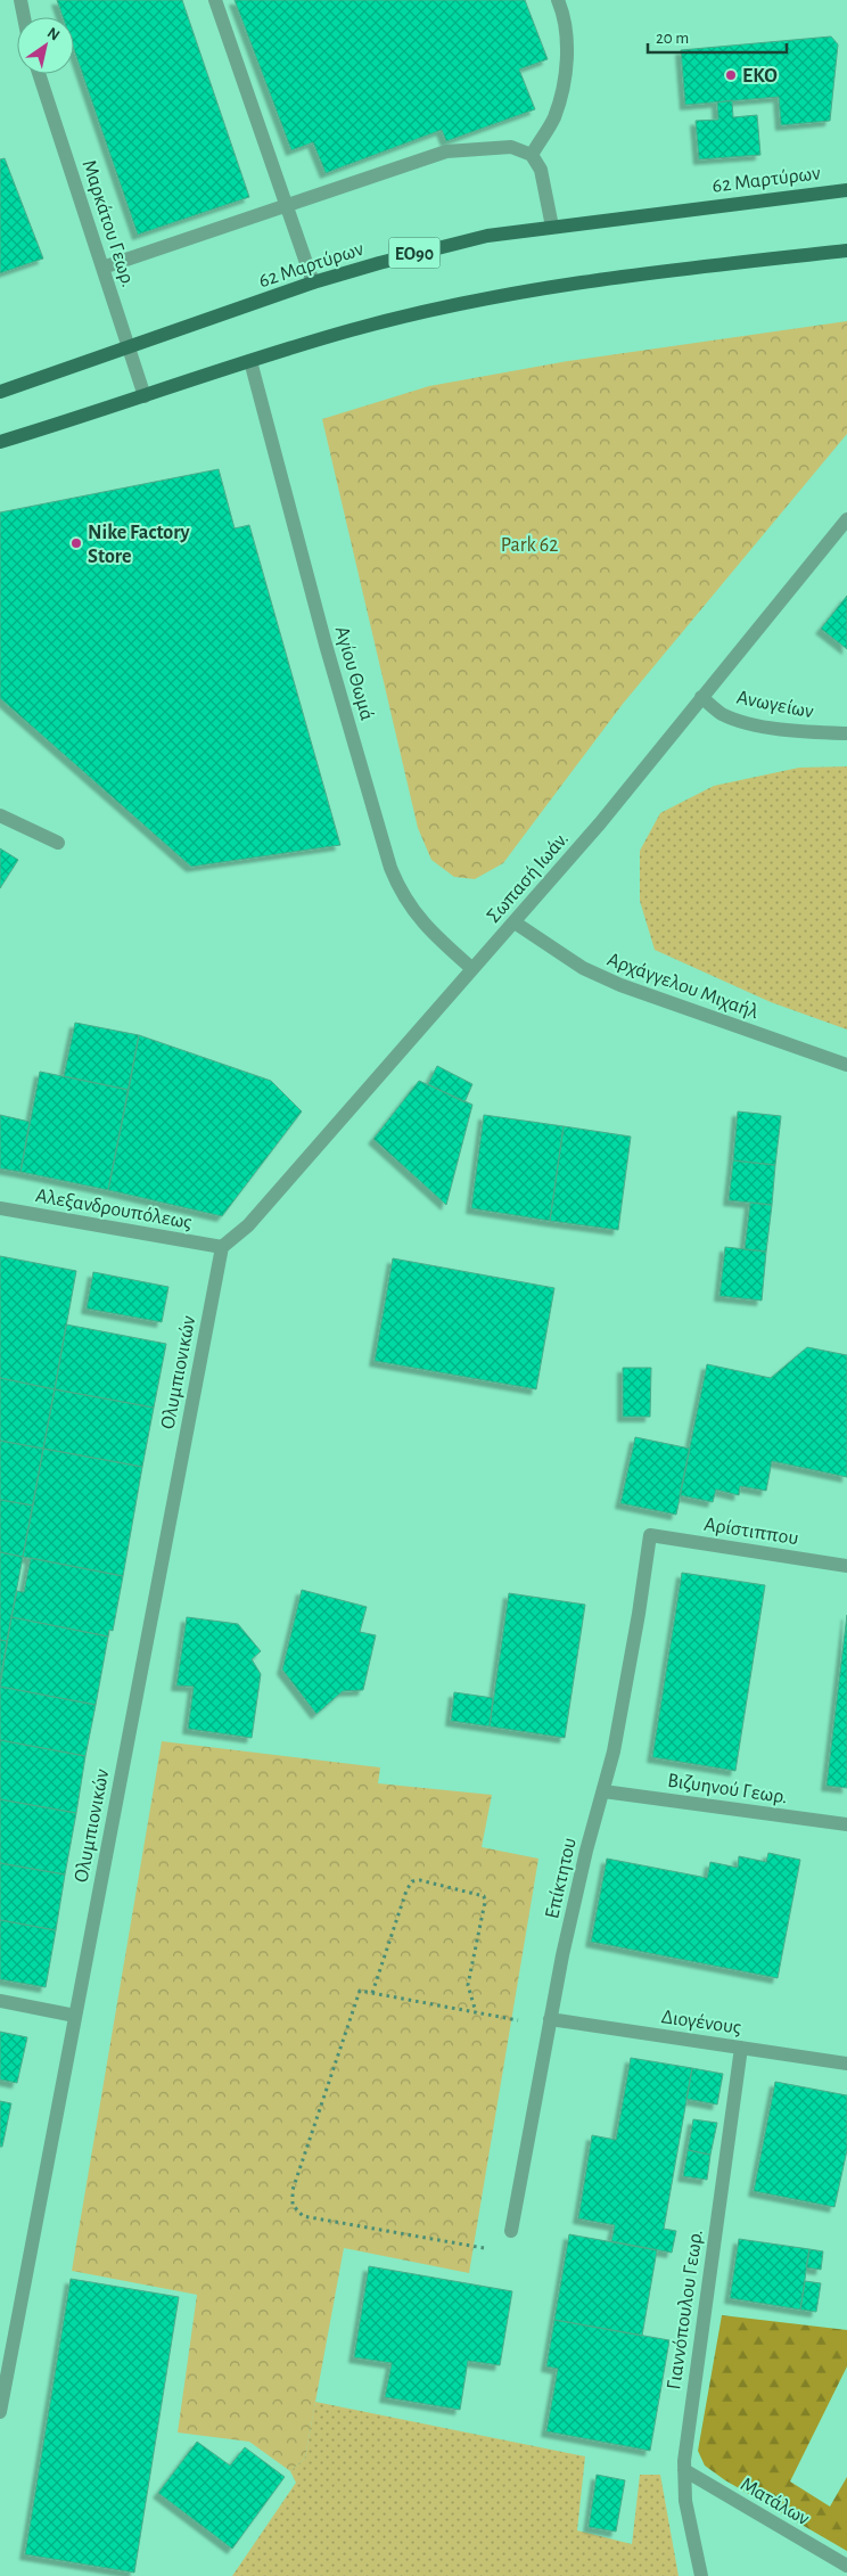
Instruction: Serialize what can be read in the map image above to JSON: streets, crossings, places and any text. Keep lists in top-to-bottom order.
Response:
{
  "streets": {
    "main road": ["62 Μαρτύρων", "ΕΟ90"],
    "street": [
      "Μαρκάτου Γεωρ.",
      "Αγίου Θωμά",
      "Ανωγείων",
      "Σωπασή Ιωάν.",
      "Αρχάγγελου Μιχαήλ",
      "Αλεξανδρουπόλεως",
      "Ολυμπιονικών",
      "Αρίστιππου",
      "Βιζυηνού Γεωρ.",
      "Επίκτητου",
      "Διογένους",
      "Γιαννόπουλου Γεωρ.",
      "Ματάλων"
    ]
  },
  "crossings": [
    ["62 Μαρτύρων", "Μαρκάτου Γεωρ."],
    ["Αγίου Θωμά", "Σωπασή Ιωάν."],
    ["Ανωγείων", "Σωπασή Ιωάν."],
    ["Σωπασή Ιωάν.", "Αρχάγγελου Μιχαήλ"],
    ["Σωπασή Ιωάν.", "Αλεξανδρουπόλεως"],
    ["Σωπασή Ιωάν.", "Ολυμπιονικών"],
    ["Αλεξανδρουπόλεως", "Ολυμπιονικών"],
    ["Αρίστιππου", "Επίκτητου"],
    ["Βιζυηνού Γεωρ.", "Επίκτητου"],
    ["Επίκτητου", "Διογένους"],
    ["Διογένους", "Γιαννόπουλου Γεωρ."],
    ["Γιαννόπουλου Γεωρ.", "Ματάλων"]
  ],
  "parks": ["Park 62"],
  "places": ["ΕΚΟ", "Nike Factory Store"],
  "scale_bar": "20 m",
  "north": "top right"
}
